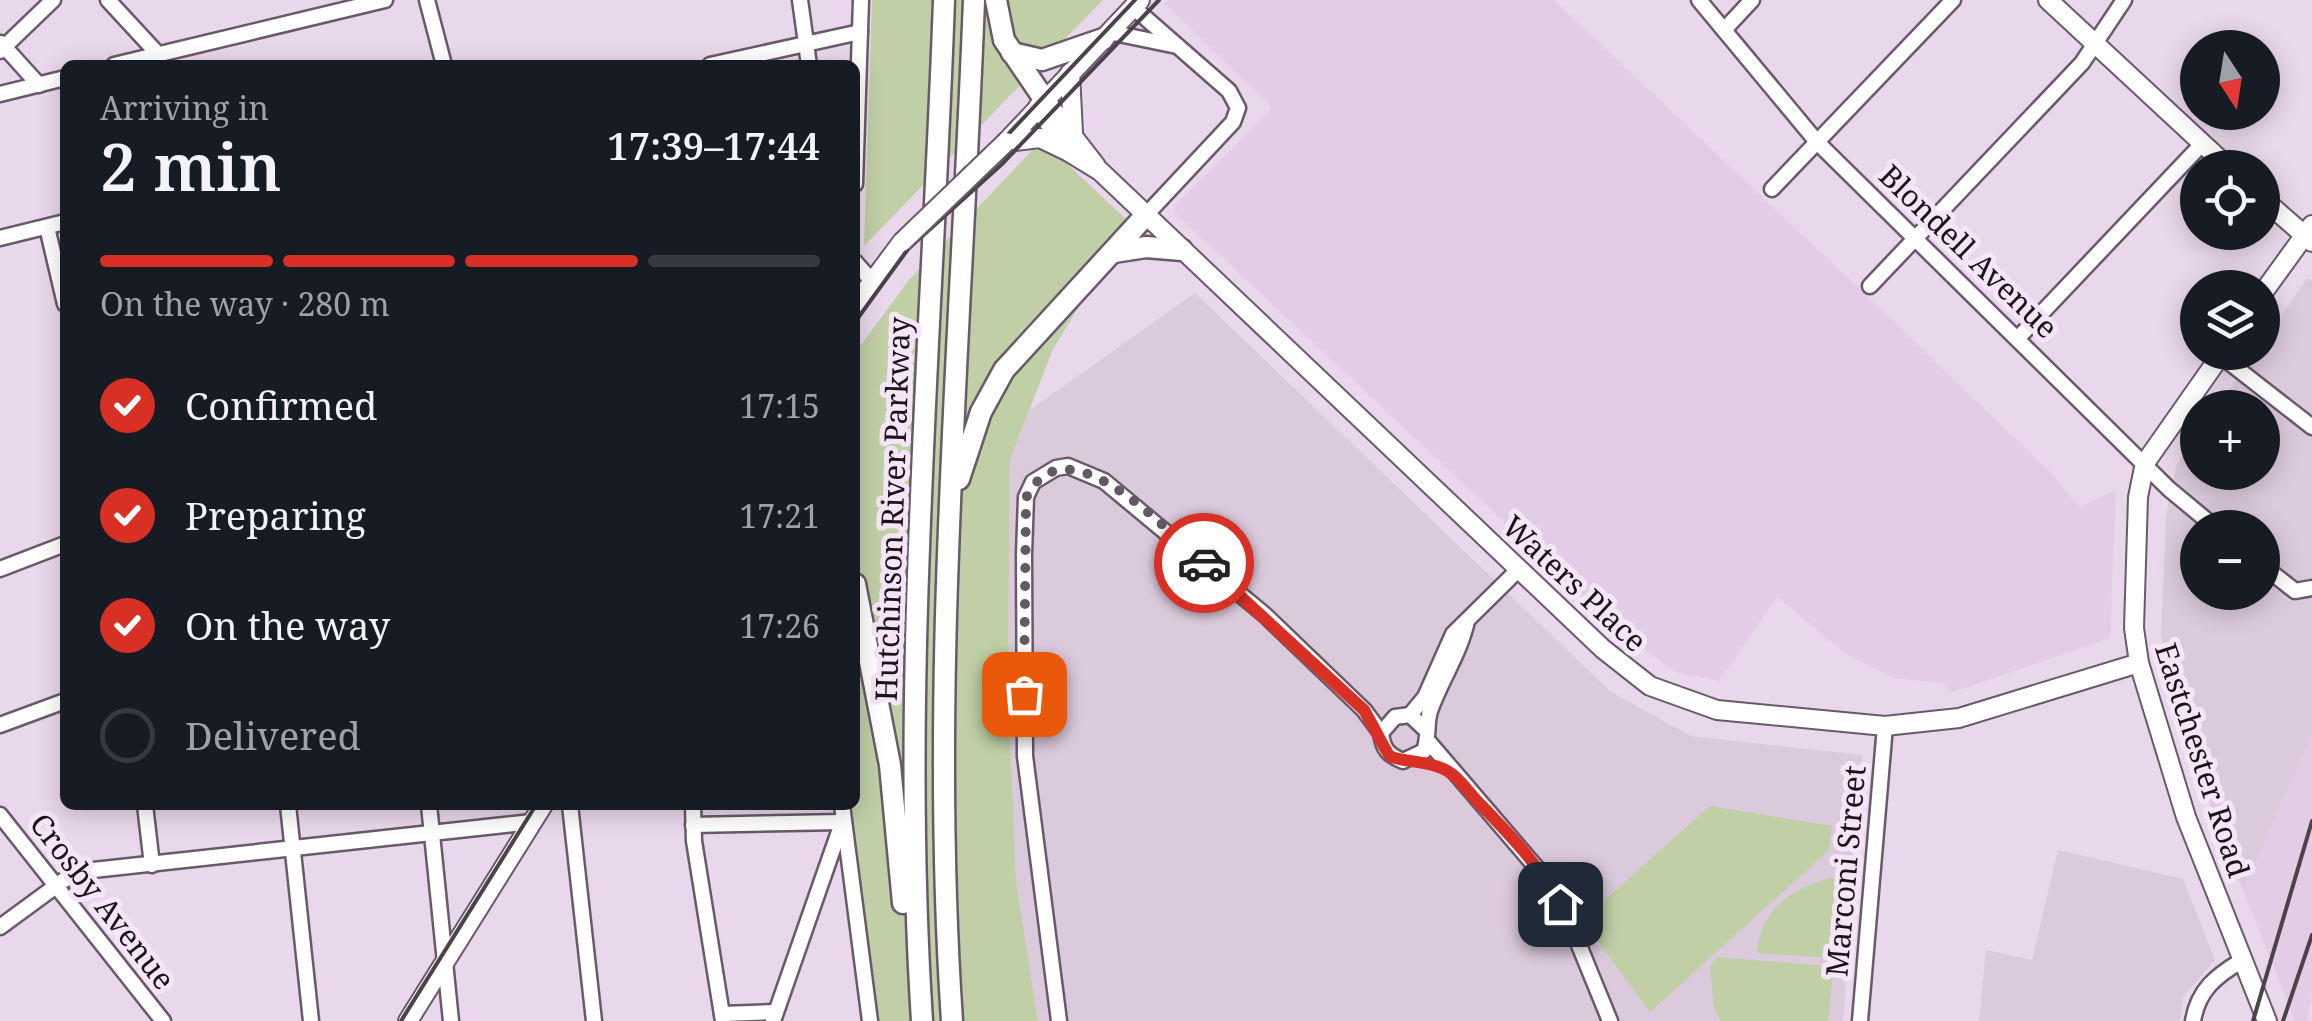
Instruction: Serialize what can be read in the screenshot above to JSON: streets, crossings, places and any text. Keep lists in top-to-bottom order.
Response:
{
  "streets": {
    "highway": ["Hutchinson River Parkway"],
    "main road": ["Waters Place", "Eastchester Road"],
    "street": ["Blondell Avenue", "Marconi Street", "Crosby Avenue"]
  },
  "crossings": [
    ["Blondell Avenue", "Eastchester Road"],
    ["Waters Place", "Eastchester Road"],
    ["Waters Place", "Marconi Street"]
  ],
  "north": "bottom",
  "page": {
    "map_buttons": ["+", "−"],
    "heading": ["2 min", "Arriving in", "17:39–17:44"],
    "bar": "On the way · 280 m",
    "list": [
      ["Confirmed", "17:15"],
      ["Preparing", "17:21"],
      ["On the way", "17:26"],
      "Delivered"
    ]
  }
}
